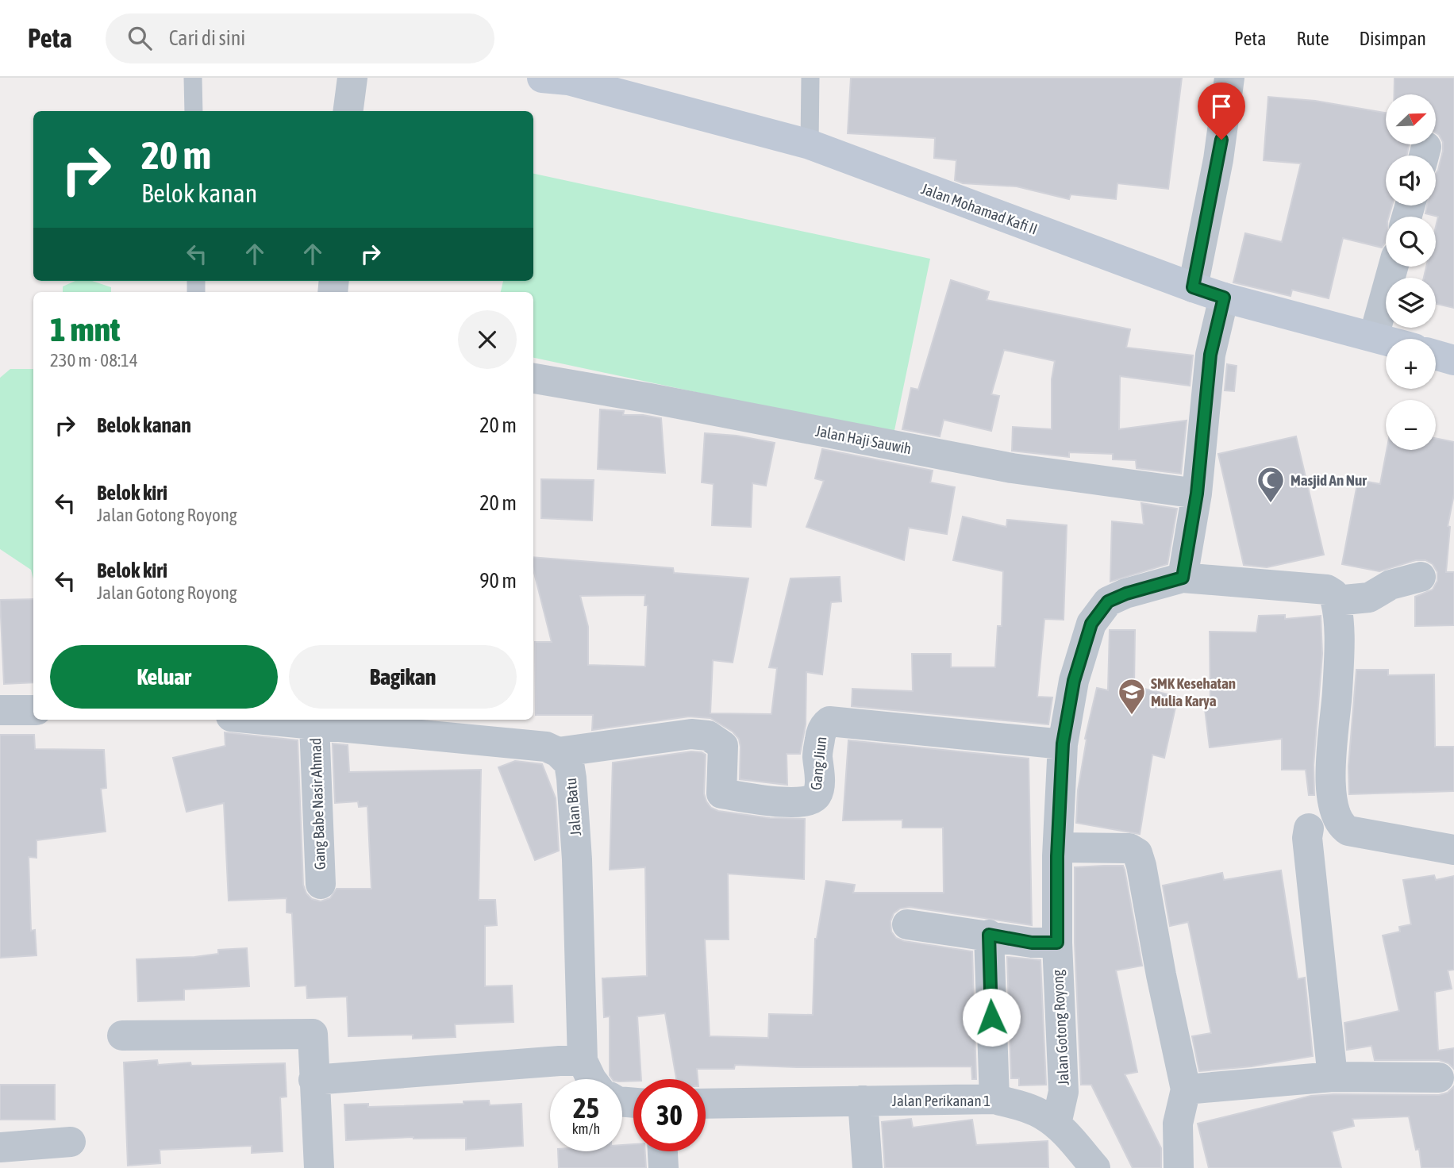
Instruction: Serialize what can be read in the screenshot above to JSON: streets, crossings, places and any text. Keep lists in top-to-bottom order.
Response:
{
  "streets": {
    "main road": ["Jalan Mohamad Kafi II"],
    "street": [
      "Jalan Haji Sauwih",
      "Gang Jiun",
      "Gang Babe Nasir Ahmad",
      "Jalan Batu",
      "Jalan Gotong Royong",
      "Jalan Perikanan 1"
    ]
  },
  "crossings": [
    ["Gang Jiun", "Jalan Batu"],
    ["Gang Jiun", "Jalan Gotong Royong"],
    ["Jalan Gotong Royong", "Jalan Perikanan 1"]
  ],
  "places": {
    "mosque": ["Masjid An Nur"],
    "school or university": ["SMK Kesehatan Mulia Karya"]
  },
  "north": "top right",
  "page": {
    "header": "Peta",
    "search": "Cari di sini",
    "nav": ["Peta", "Rute", "Disimpan"],
    "map_buttons": ["+", "−"],
    "turn": ["20 m", "Belok kanan"],
    "heading": ["1 mnt", "230 m · 08:14"],
    "list": [
      {
        "name": "Belok kanan",
        "value": "20 m"
      },
      {
        "name": "Belok kiri",
        "note": "Jalan Gotong Royong",
        "value": "20 m"
      },
      {
        "name": "Belok kiri",
        "note": "Jalan Gotong Royong",
        "value": "90 m"
      }
    ],
    "buttons": ["Keluar", "Bagikan"],
    "speed": "25 km/h",
    "limit": "30"
  }
}
